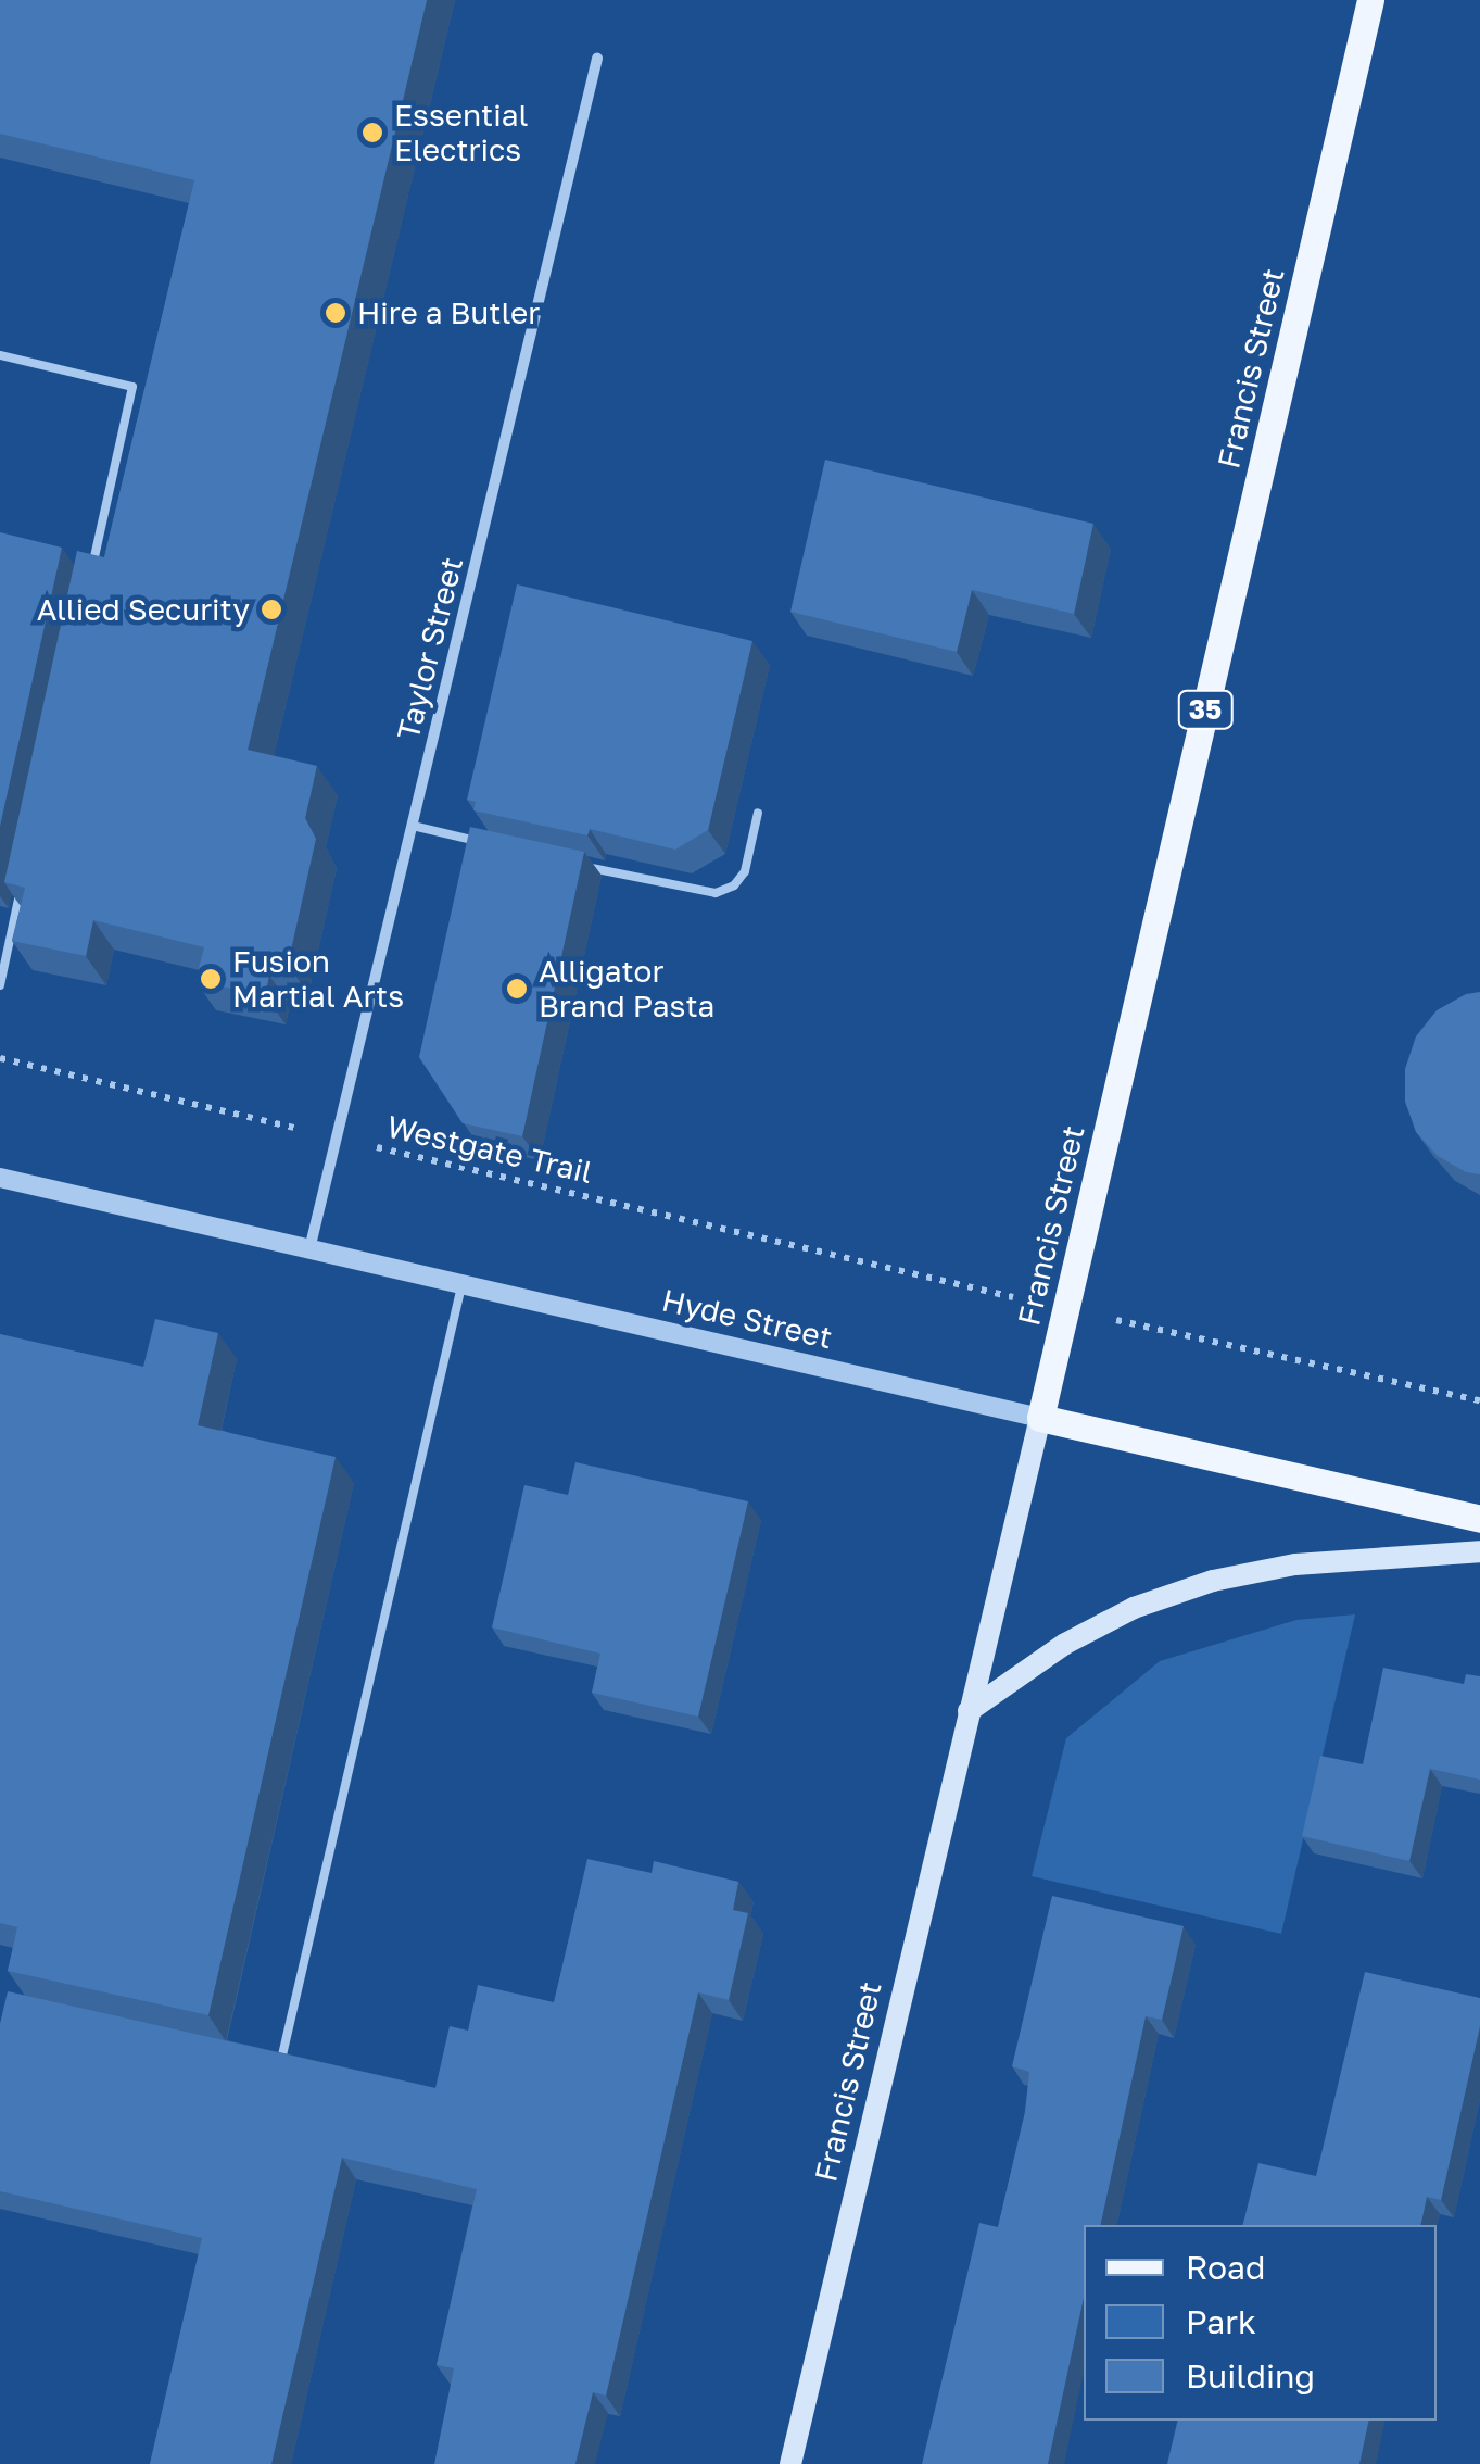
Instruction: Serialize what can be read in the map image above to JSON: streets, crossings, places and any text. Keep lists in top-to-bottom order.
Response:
{
  "streets": {
    "main road": ["Francis Street", "35", "Hyde Street"],
    "street": ["Taylor Street"],
    "path": ["Westgate Trail"]
  },
  "crossings": [
    ["Francis Street", "Hyde Street"],
    ["Taylor Street", "Westgate Trail"],
    ["Taylor Street", "Hyde Street"]
  ],
  "places": [
    "Essential Electrics",
    "Hire a Butler",
    "Allied Security",
    "Fusion Martial Arts",
    "Alligator Brand Pasta"
  ],
  "legend": ["Road", "Park", "Building"]
}
